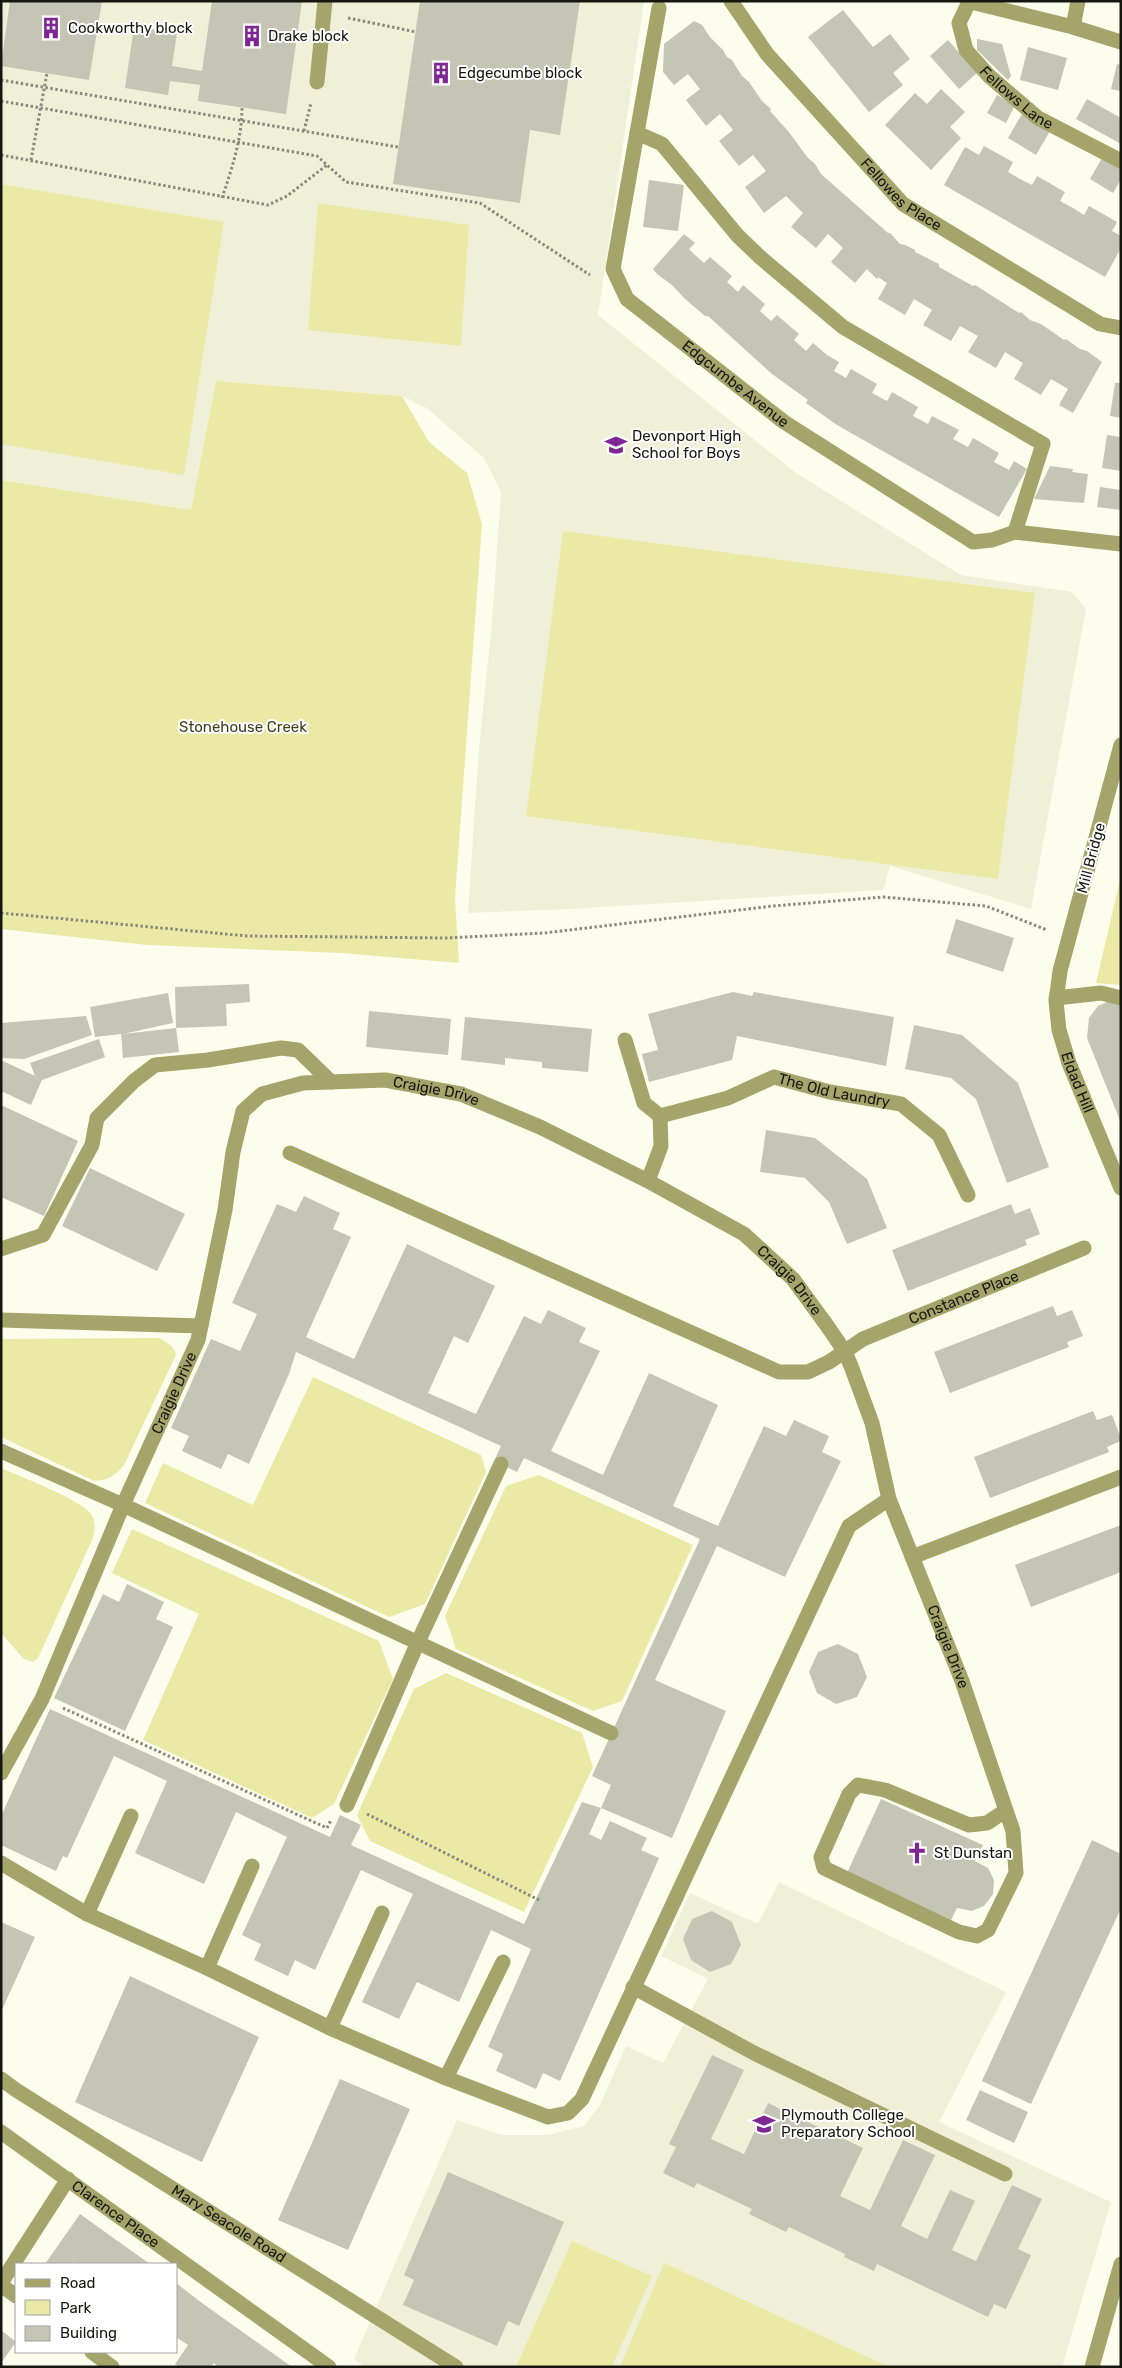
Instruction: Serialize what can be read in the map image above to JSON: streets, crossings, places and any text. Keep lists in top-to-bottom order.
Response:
{
  "streets": {
    "street": [
      "Fellows Lane",
      "Fellowes Place",
      "Edgcumbe Avenue",
      "Mill Bridge",
      "Eldad Hill",
      "The Old Laundry",
      "Craigie Drive",
      "Constance Place",
      "Clarence Place",
      "Mary Seacole Road"
    ]
  },
  "crossings": [
    ["Mill Bridge", "Eldad Hill"],
    ["Craigie Drive", "Constance Place"]
  ],
  "parks": ["Stonehouse Creek"],
  "places": {
    "building": ["Cookworthy block", "Drake block", "Edgecumbe block"],
    "school or university": ["Devonport High School for Boys", "Plymouth College Preparatory School"],
    "church": ["St Dunstan"]
  },
  "legend": ["Road", "Park", "Building"]
}
